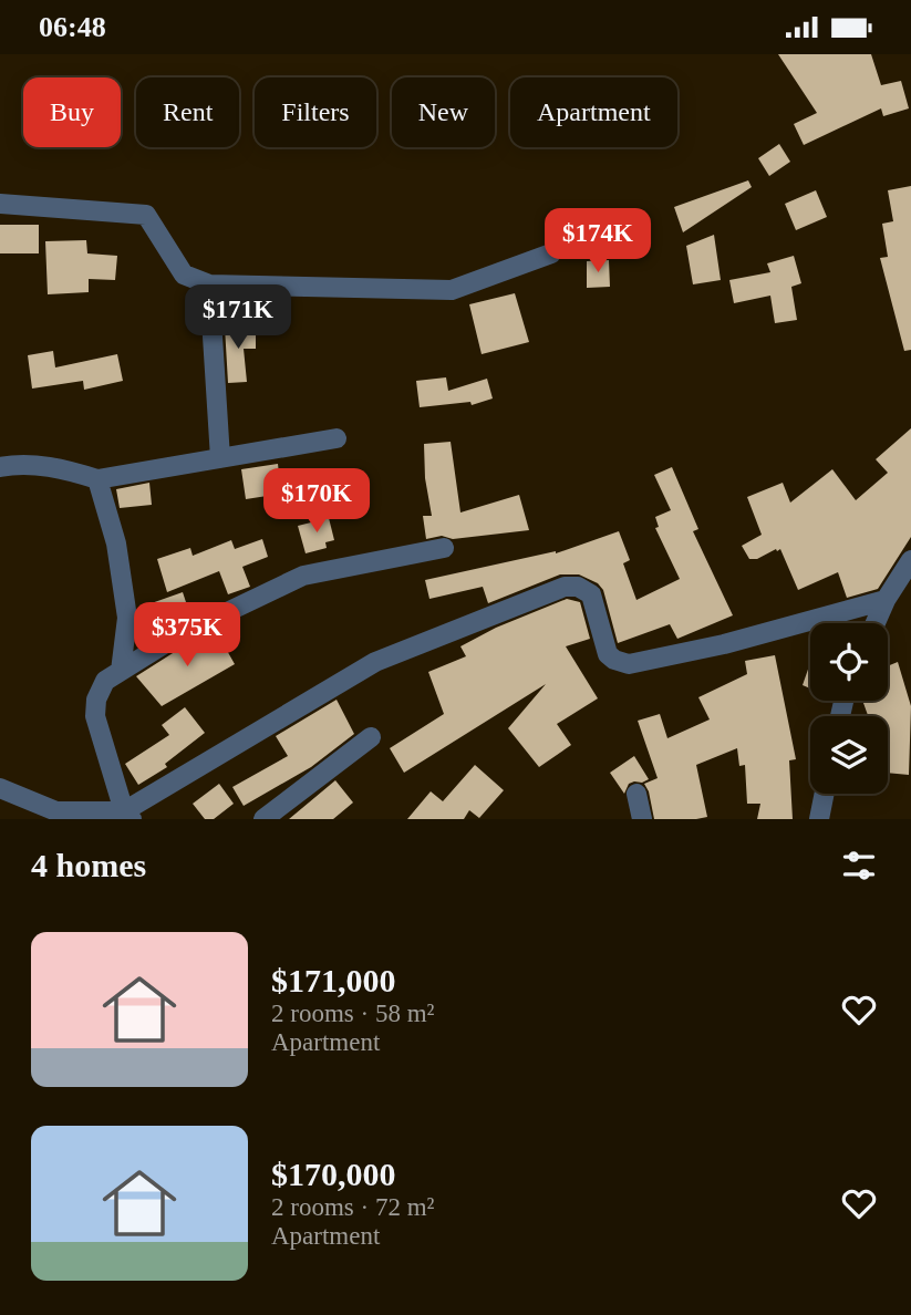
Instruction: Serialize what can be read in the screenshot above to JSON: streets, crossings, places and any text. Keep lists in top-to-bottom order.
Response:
{
  "page": {
    "status": "06:48",
    "chip": [
      "Buy",
      "Rent",
      "Filters",
      "New",
      "Apartment"
    ],
    "price": [
      "$174K",
      "$171K",
      "$170K",
      "$375K"
    ],
    "heading": "4 homes",
    "list": [
      {
        "name": "$171,000",
        "note": "2 rooms · 58 m² · Apartment"
      },
      {
        "name": "$170,000",
        "note": "2 rooms · 72 m² · Apartment"
      }
    ]
  }
}
